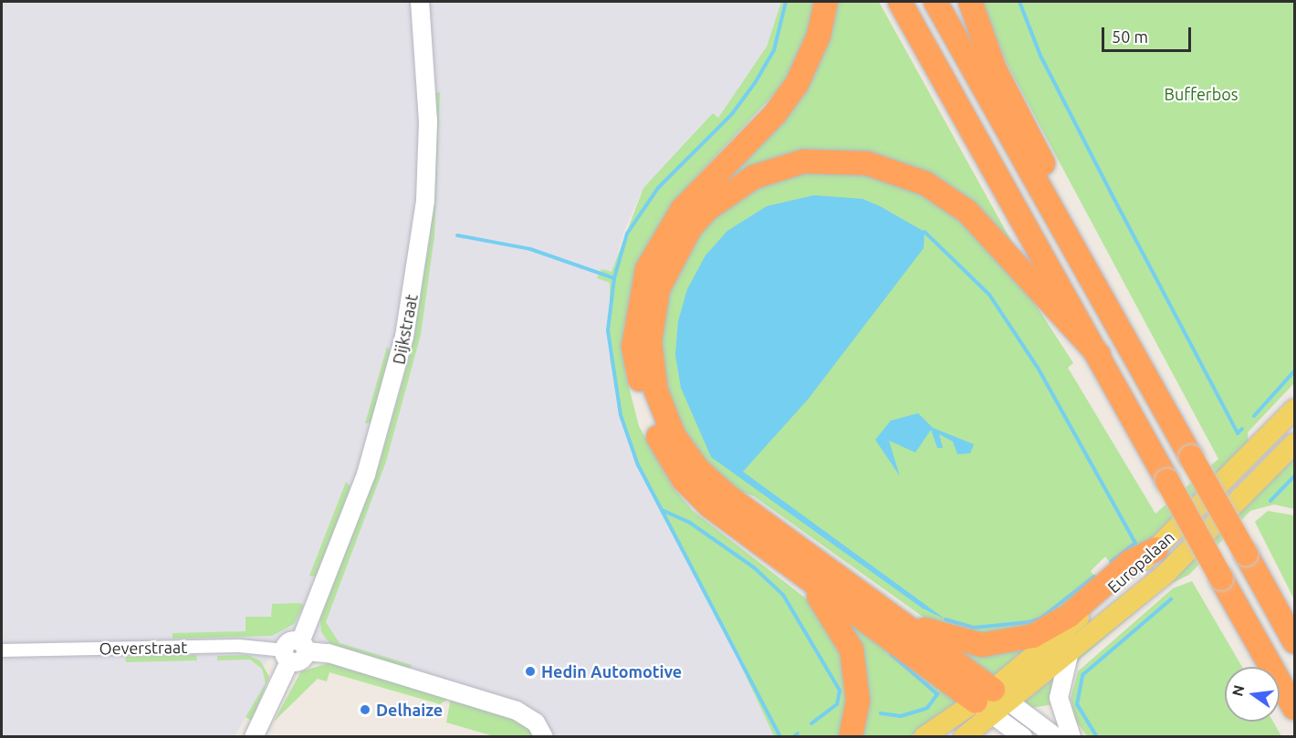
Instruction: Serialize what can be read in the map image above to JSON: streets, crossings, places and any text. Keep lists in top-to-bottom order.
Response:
{
  "streets": {
    "main road": ["Europalaan"],
    "street": ["Dijkstraat", "Oeverstraat"]
  },
  "crossings": [
    ["Dijkstraat", "Oeverstraat"]
  ],
  "parks": ["Bufferbos"],
  "places": ["Hedin Automotive", "Delhaize"],
  "scale_bar": "50 m",
  "north": "left"
}
